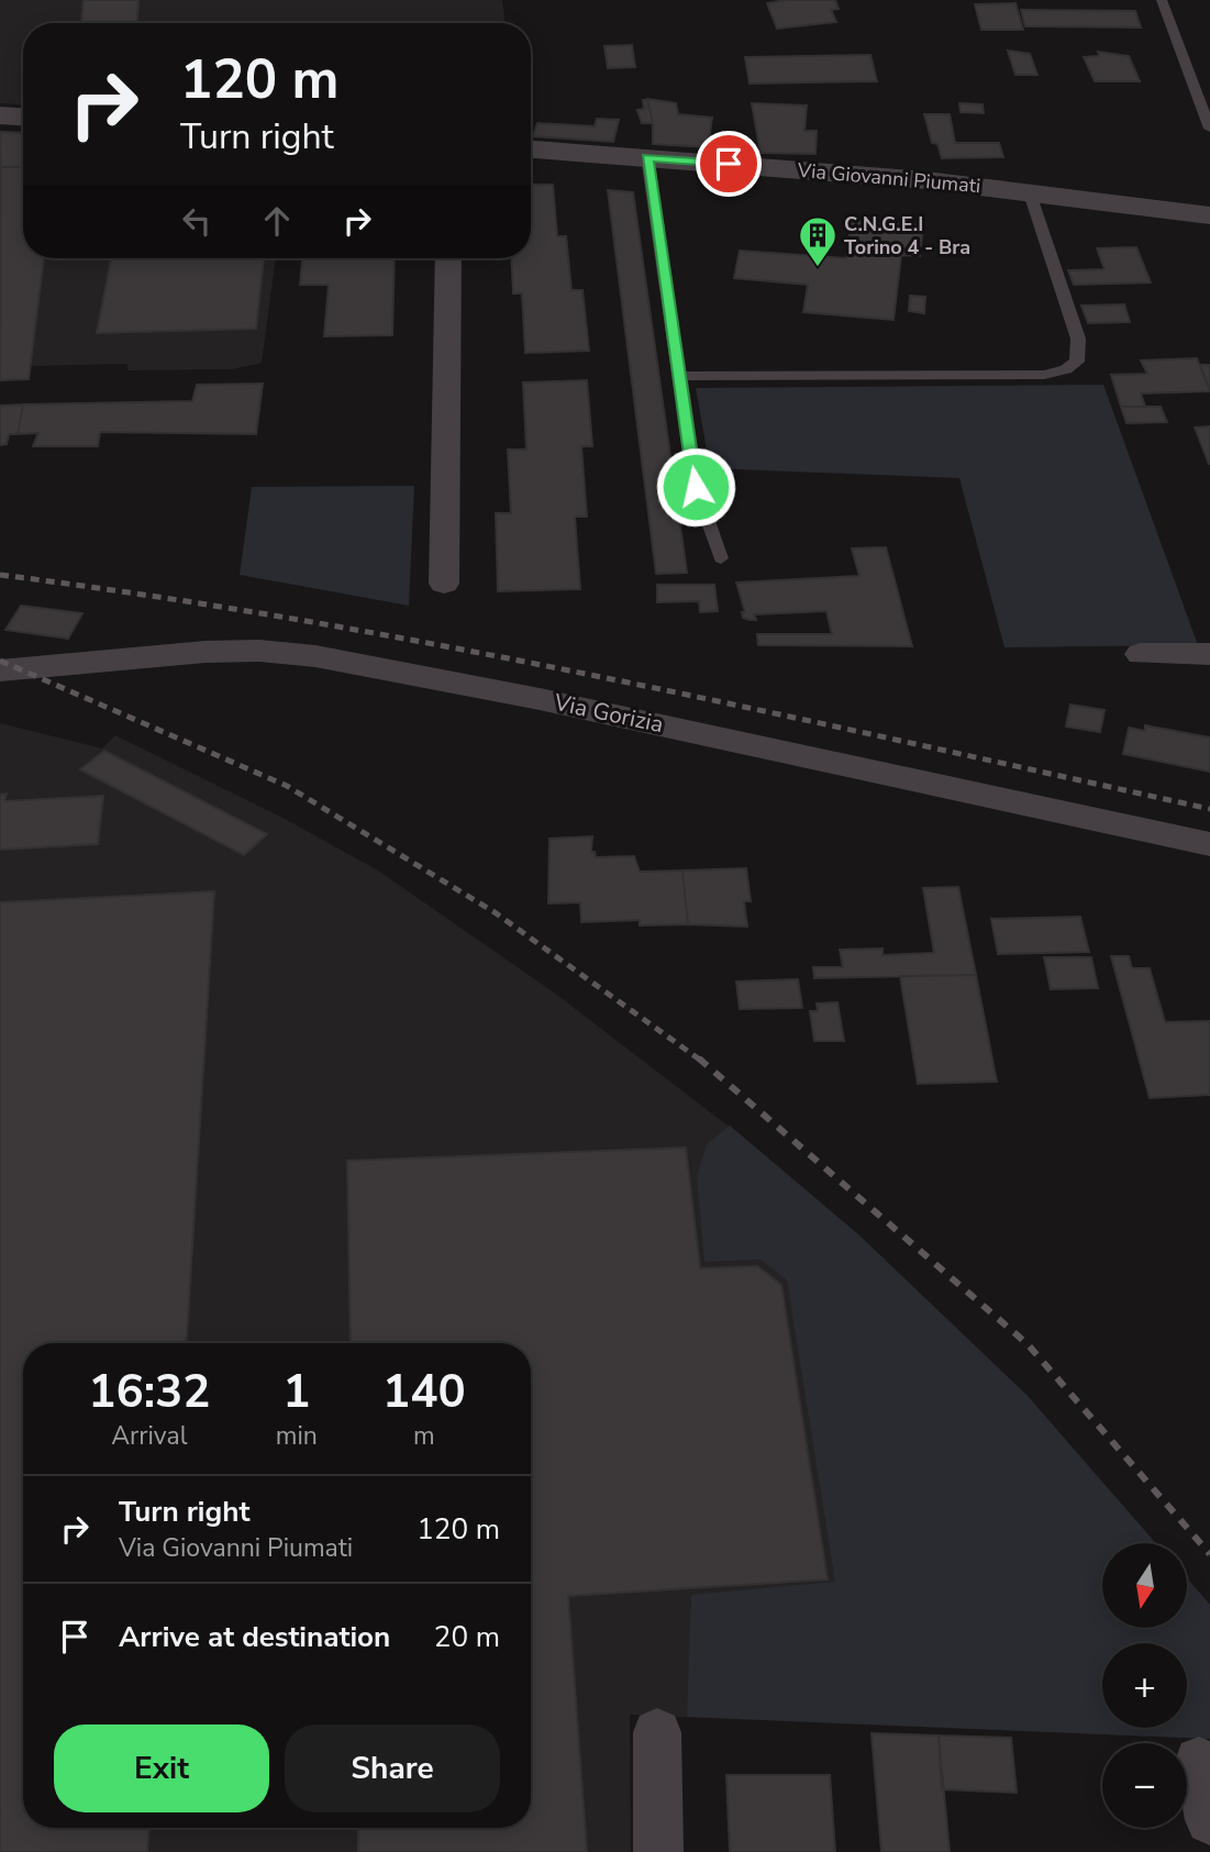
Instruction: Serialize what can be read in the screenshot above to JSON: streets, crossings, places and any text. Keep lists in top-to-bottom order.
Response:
{
  "streets": {
    "street": ["Via Giovanni Piumati", "Via Gorizia"]
  },
  "places": {
    "building": ["C.N.G.E.I Torino 4 - Bra"]
  },
  "north": "bottom",
  "page": {
    "turn": ["120 m", "Turn right"],
    "eta": [
      "16:32",
      "Arrival",
      "1",
      "min",
      "140",
      "m"
    ],
    "list": [
      {
        "name": "Turn right",
        "note": "Via Giovanni Piumati",
        "value": "120 m"
      },
      {
        "name": "Arrive at destination",
        "value": "20 m"
      }
    ],
    "map_buttons": ["+", "−"],
    "buttons": ["Exit", "Share"]
  }
}
